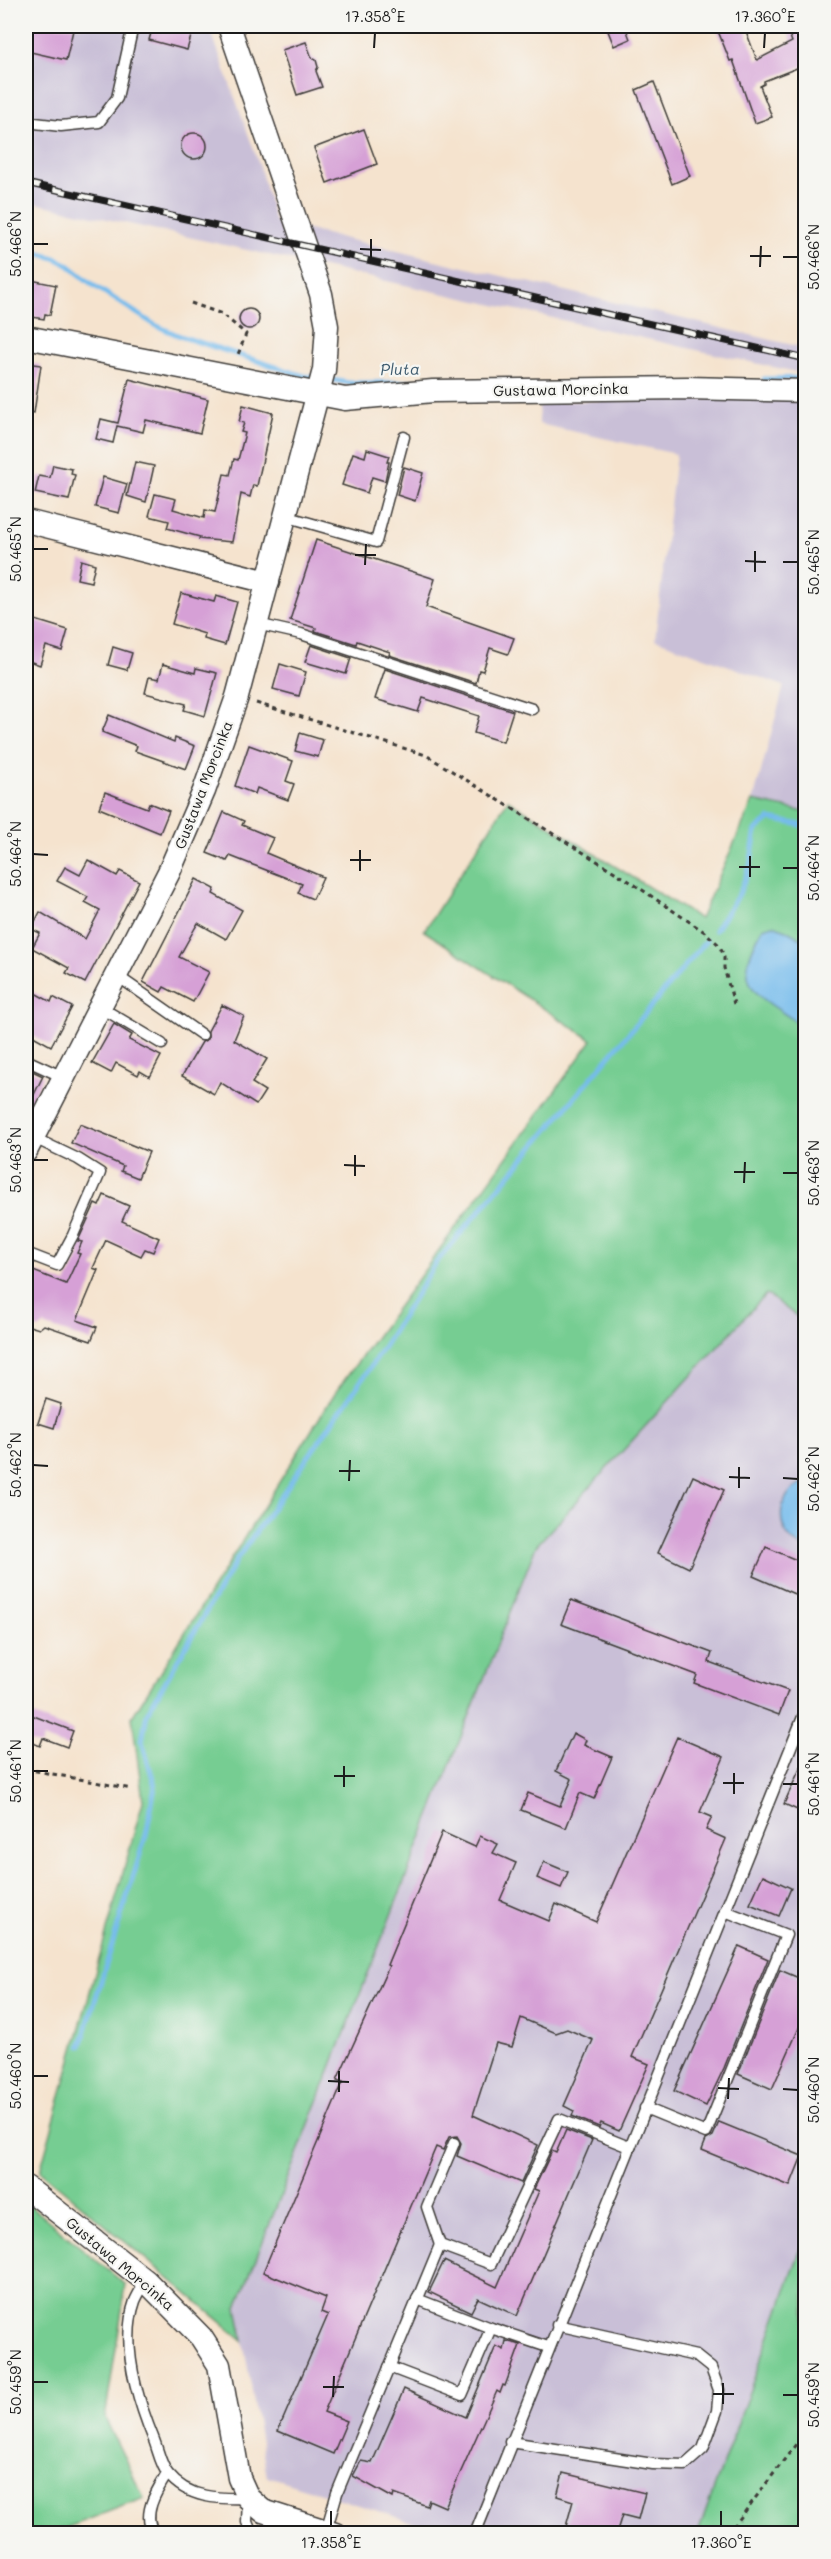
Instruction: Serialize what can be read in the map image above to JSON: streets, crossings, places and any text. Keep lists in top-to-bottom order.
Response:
{
  "streets": {
    "street": ["Gustawa Morcinka"]
  },
  "water": ["Pluta"],
  "coordinates": [
    "17.358°E",
    "17.360°E",
    "50.466°N",
    "50.465°N",
    "50.464°N",
    "50.463°N",
    "50.462°N",
    "50.461°N",
    "50.460°N",
    "50.459°N"
  ]
}
